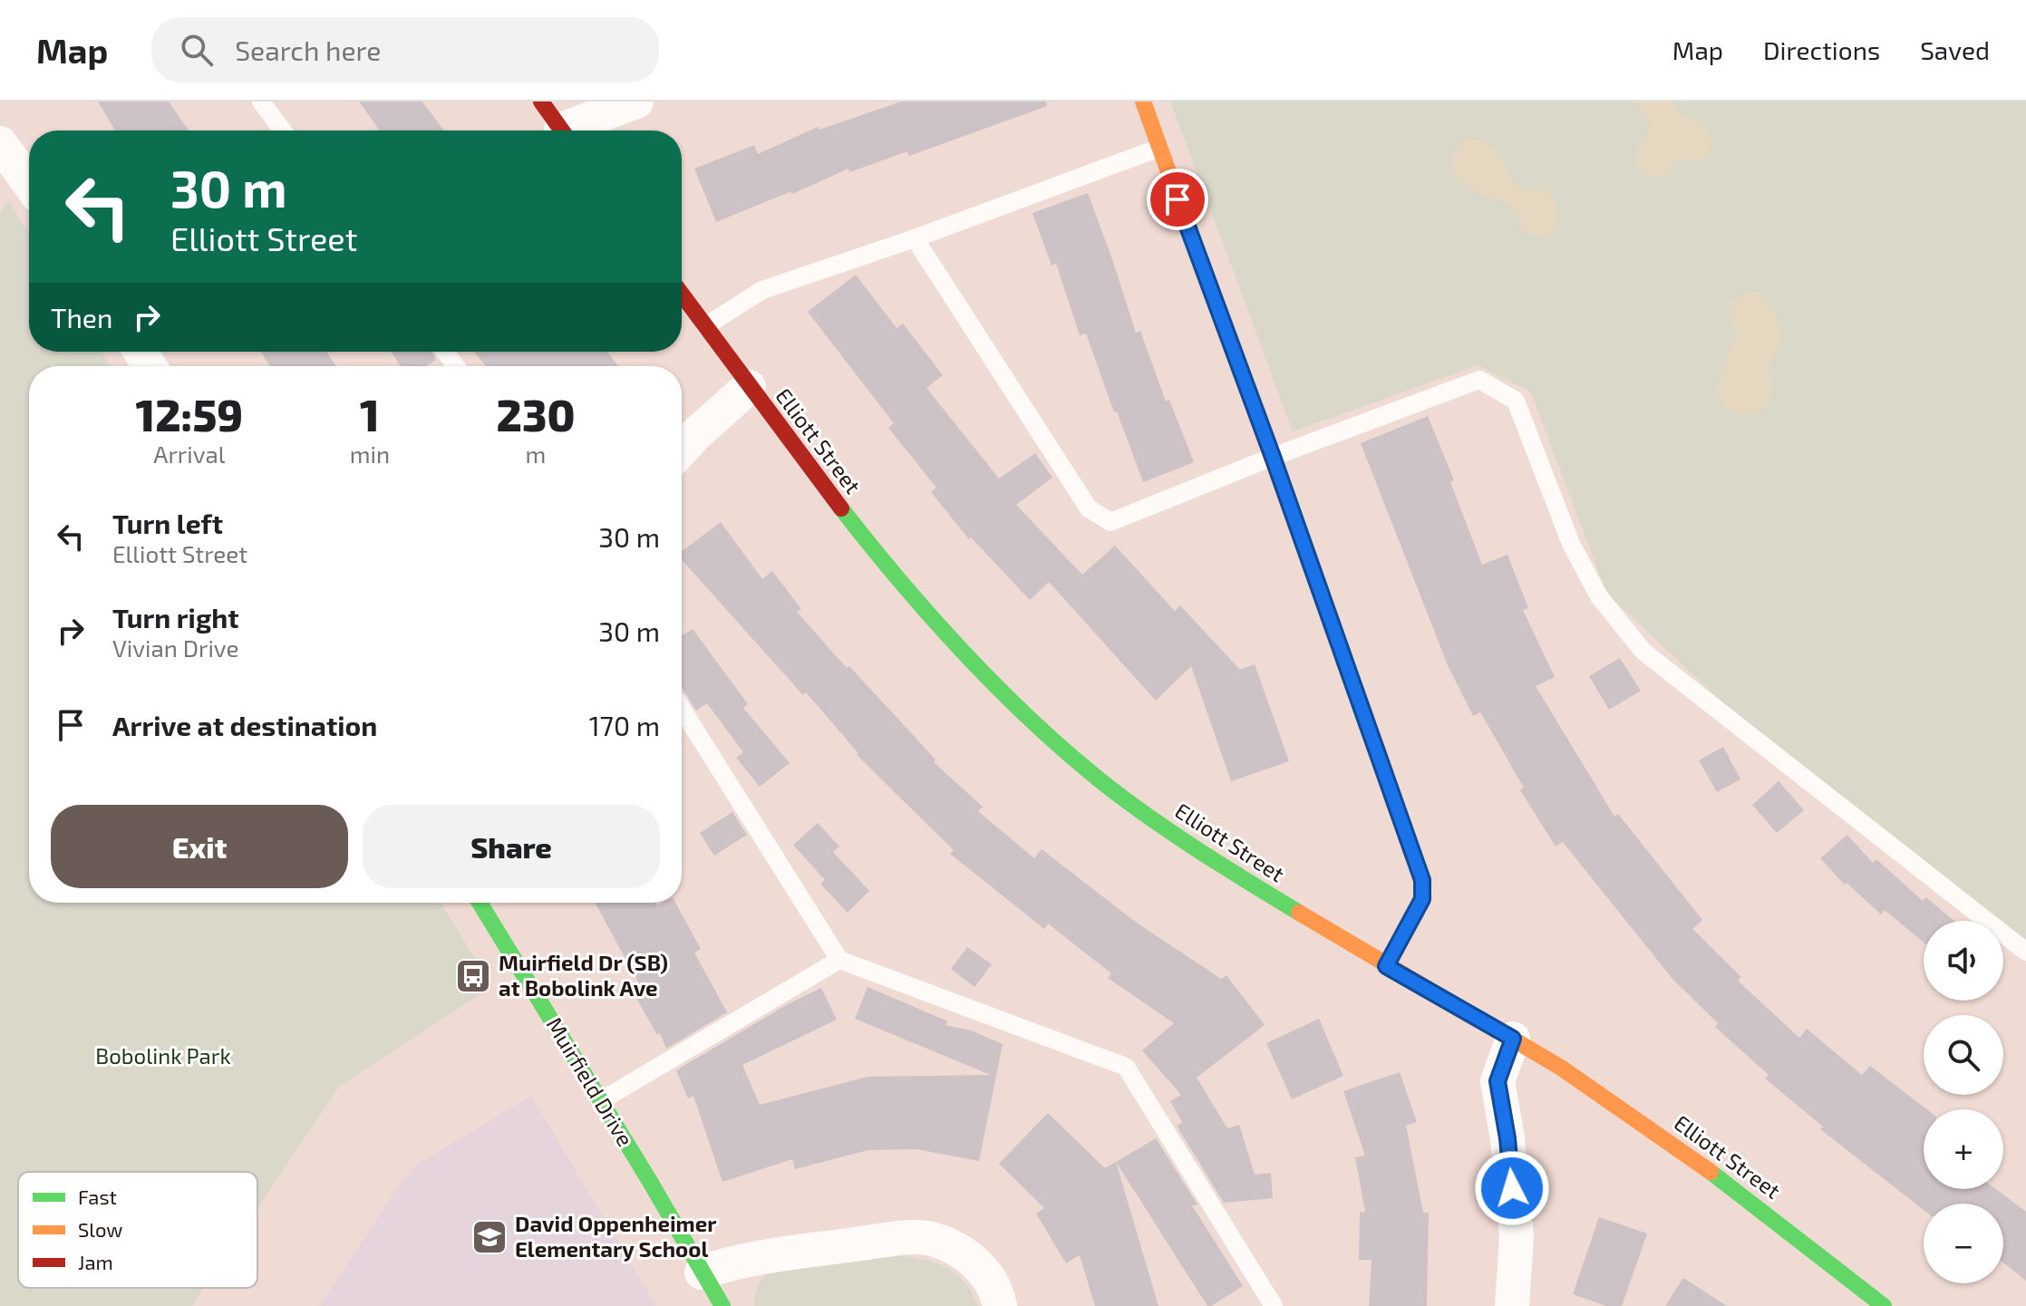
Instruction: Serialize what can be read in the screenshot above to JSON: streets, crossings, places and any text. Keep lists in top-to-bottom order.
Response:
{
  "streets": {
    "street": ["Elliott Street", "Muirfield Drive"]
  },
  "parks": ["Bobolink Park"],
  "places": {
    "bus stop": ["Muirfield Dr (SB) at Bobolink Ave"],
    "school or university": ["David Oppenheimer Elementary School"]
  },
  "legend": ["Fast", "Slow", "Jam"],
  "page": {
    "header": "Map",
    "search": "Search here",
    "nav": ["Map", "Directions", "Saved"],
    "turn": ["30 m", "Elliott Street"],
    "then": "Then",
    "eta": [
      "12:59",
      "Arrival",
      "1",
      "min",
      "230",
      "m"
    ],
    "list": [
      {
        "name": "Turn left",
        "note": "Elliott Street",
        "value": "30 m"
      },
      {
        "name": "Turn right",
        "note": "Vivian Drive",
        "value": "30 m"
      },
      {
        "name": "Arrive at destination",
        "value": "170 m"
      }
    ],
    "buttons": ["Exit", "Share"],
    "map_buttons": ["+", "−"]
  }
}
